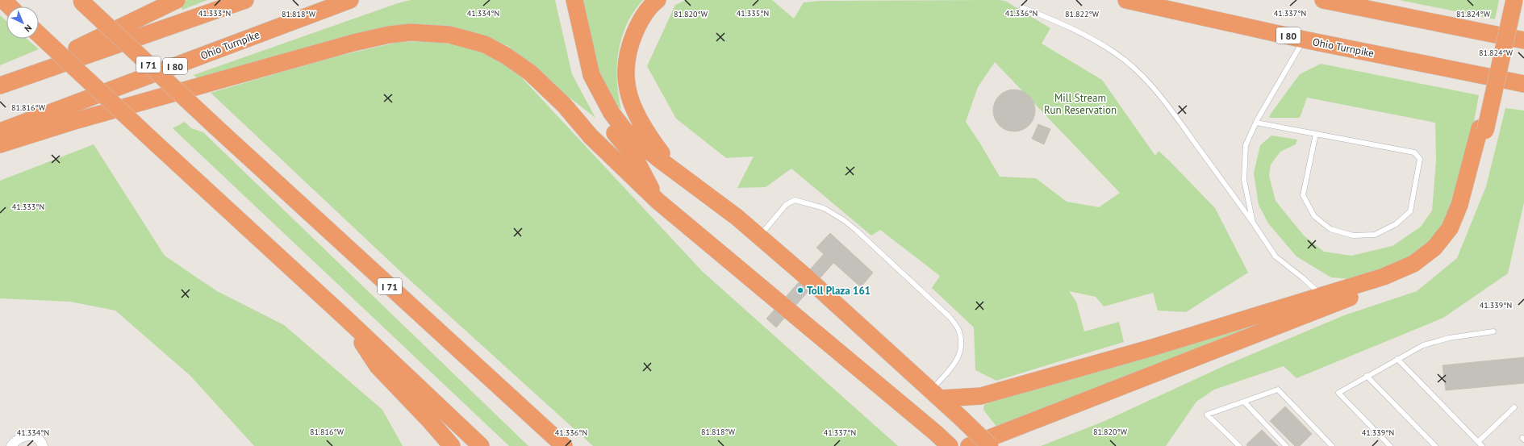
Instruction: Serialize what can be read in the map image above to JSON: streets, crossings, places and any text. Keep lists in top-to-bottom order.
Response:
{
  "streets": {
    "highway": ["I 80", "Ohio Turnpike", "I 71"]
  },
  "parks": ["Mill Stream Run Reservation"],
  "places": ["Toll Plaza 161"],
  "north": "bottom right",
  "coordinates": [
    "41.333°N",
    "41.334°N",
    "41.335°N",
    "41.336°N",
    "41.337°N",
    "81.818°W",
    "81.820°W",
    "81.822°W",
    "81.824°W",
    "81.816°W",
    "41.339°N"
  ]
}
